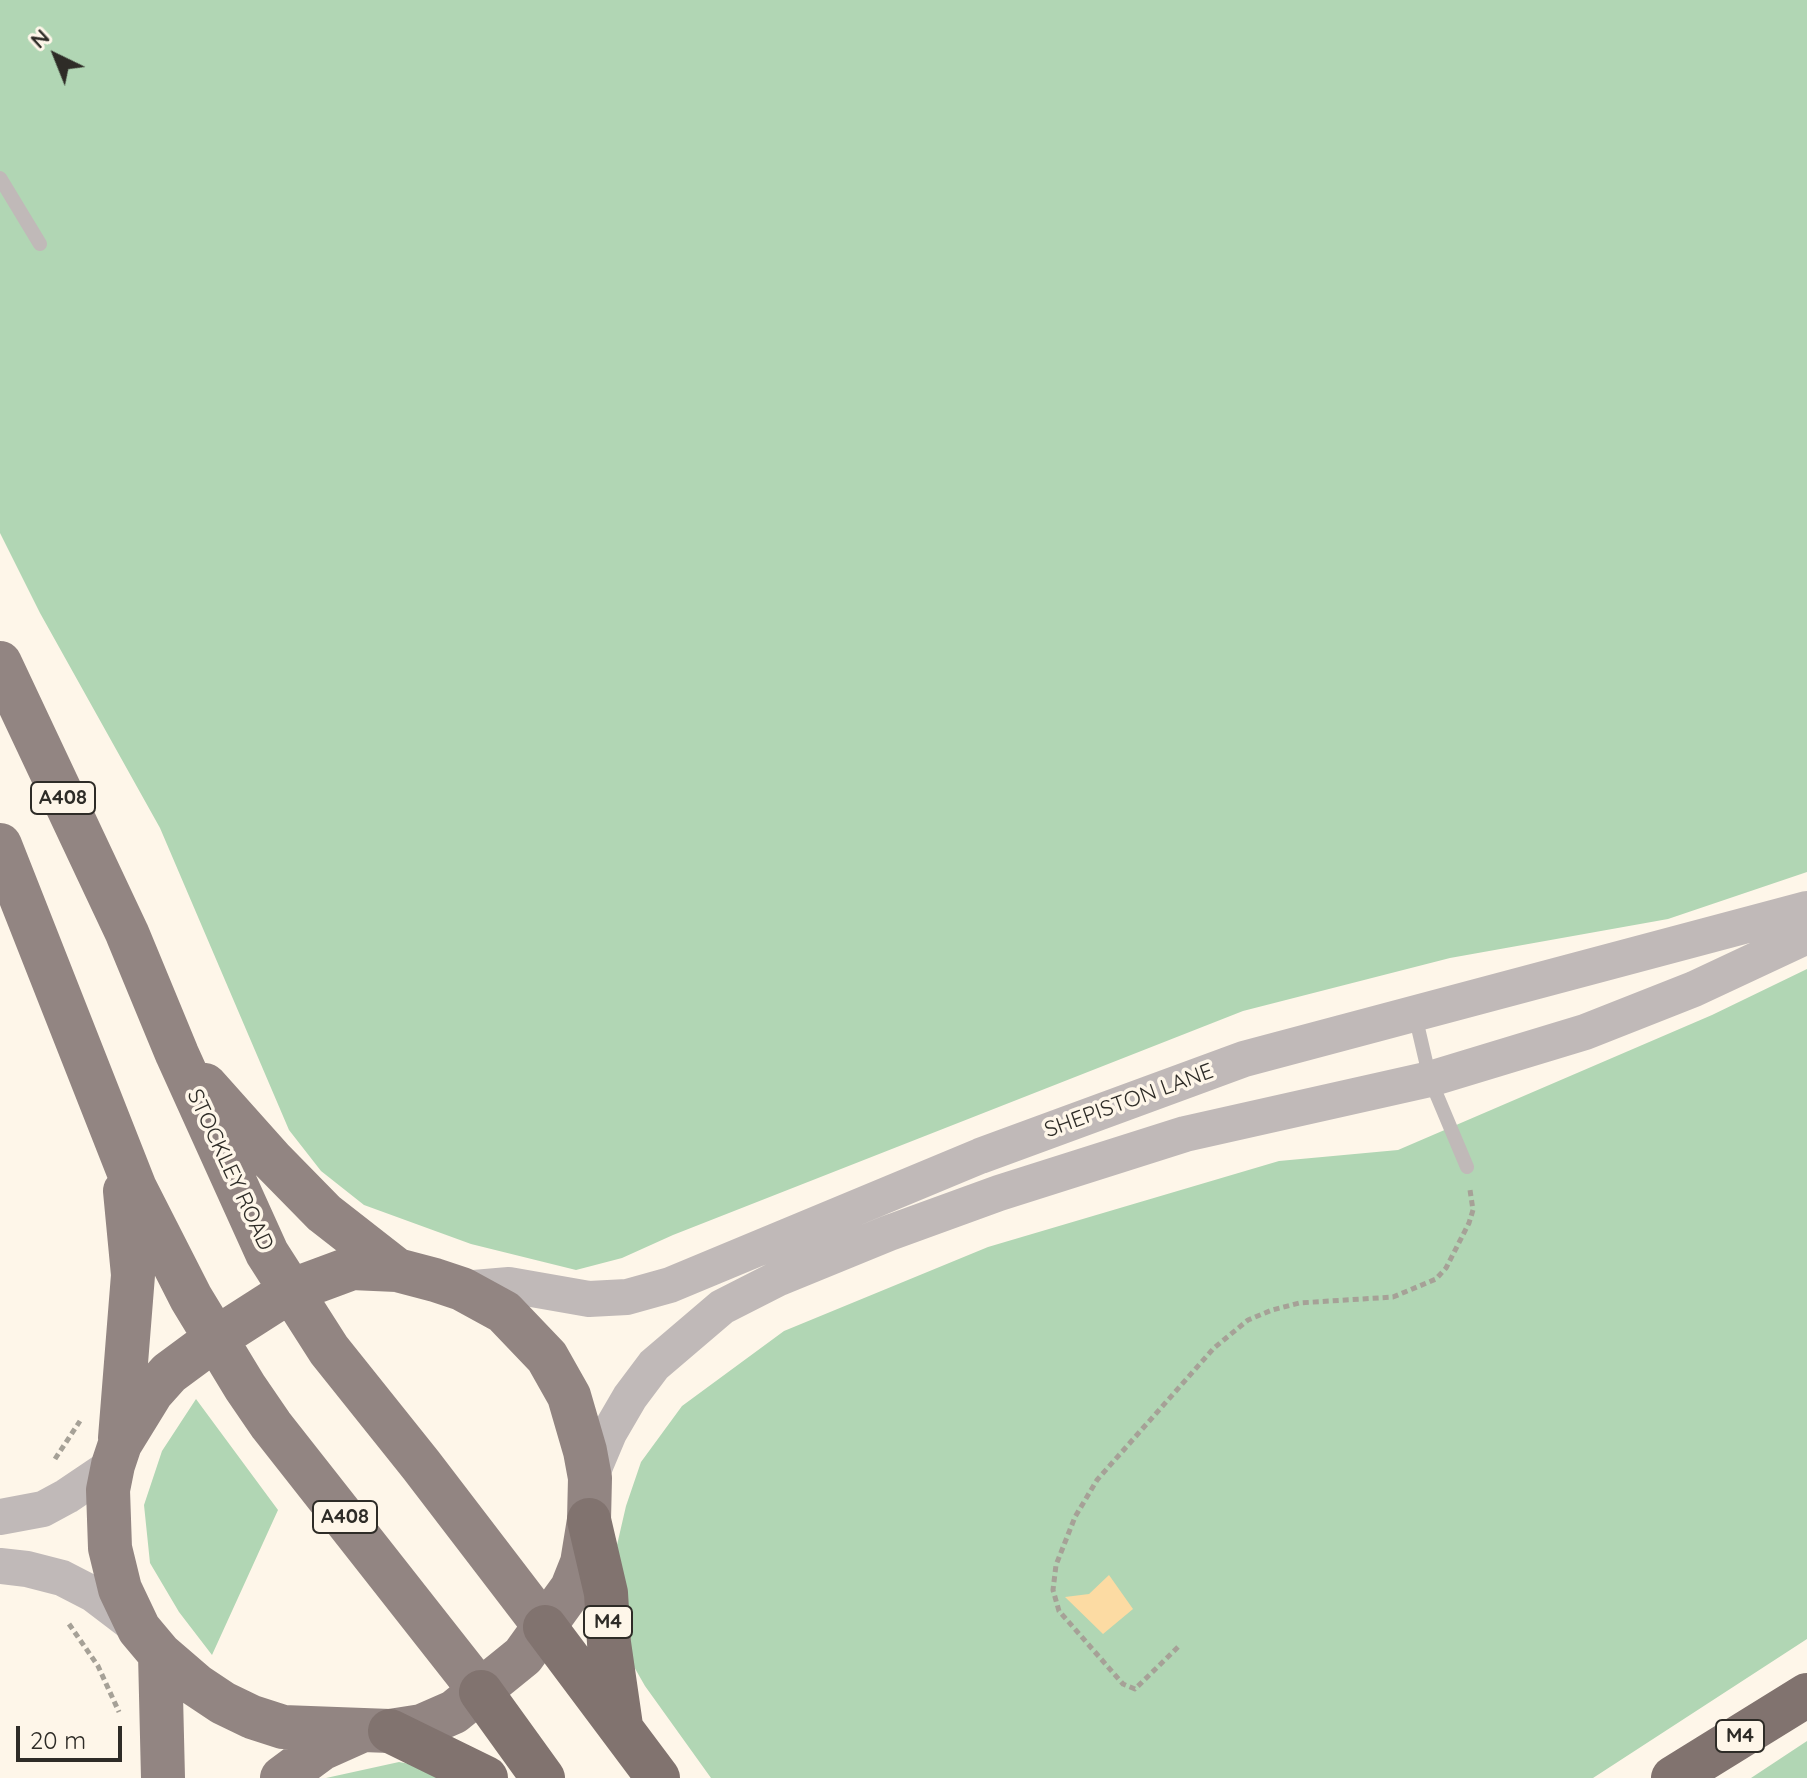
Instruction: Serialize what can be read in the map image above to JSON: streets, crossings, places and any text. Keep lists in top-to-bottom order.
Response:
{
  "streets": {
    "highway": ["M4"],
    "main road": ["A408", "STOCKLEY ROAD"],
    "street": ["SHEPISTON LANE"]
  },
  "crossings": [
    ["A408", "SHEPISTON LANE"],
    ["A408", "STOCKLEY ROAD"],
    ["A408", "M4"],
    ["SHEPISTON LANE", "M4"],
    ["STOCKLEY ROAD", "M4"]
  ],
  "scale_bar": "20 m",
  "north": "top left"
}
